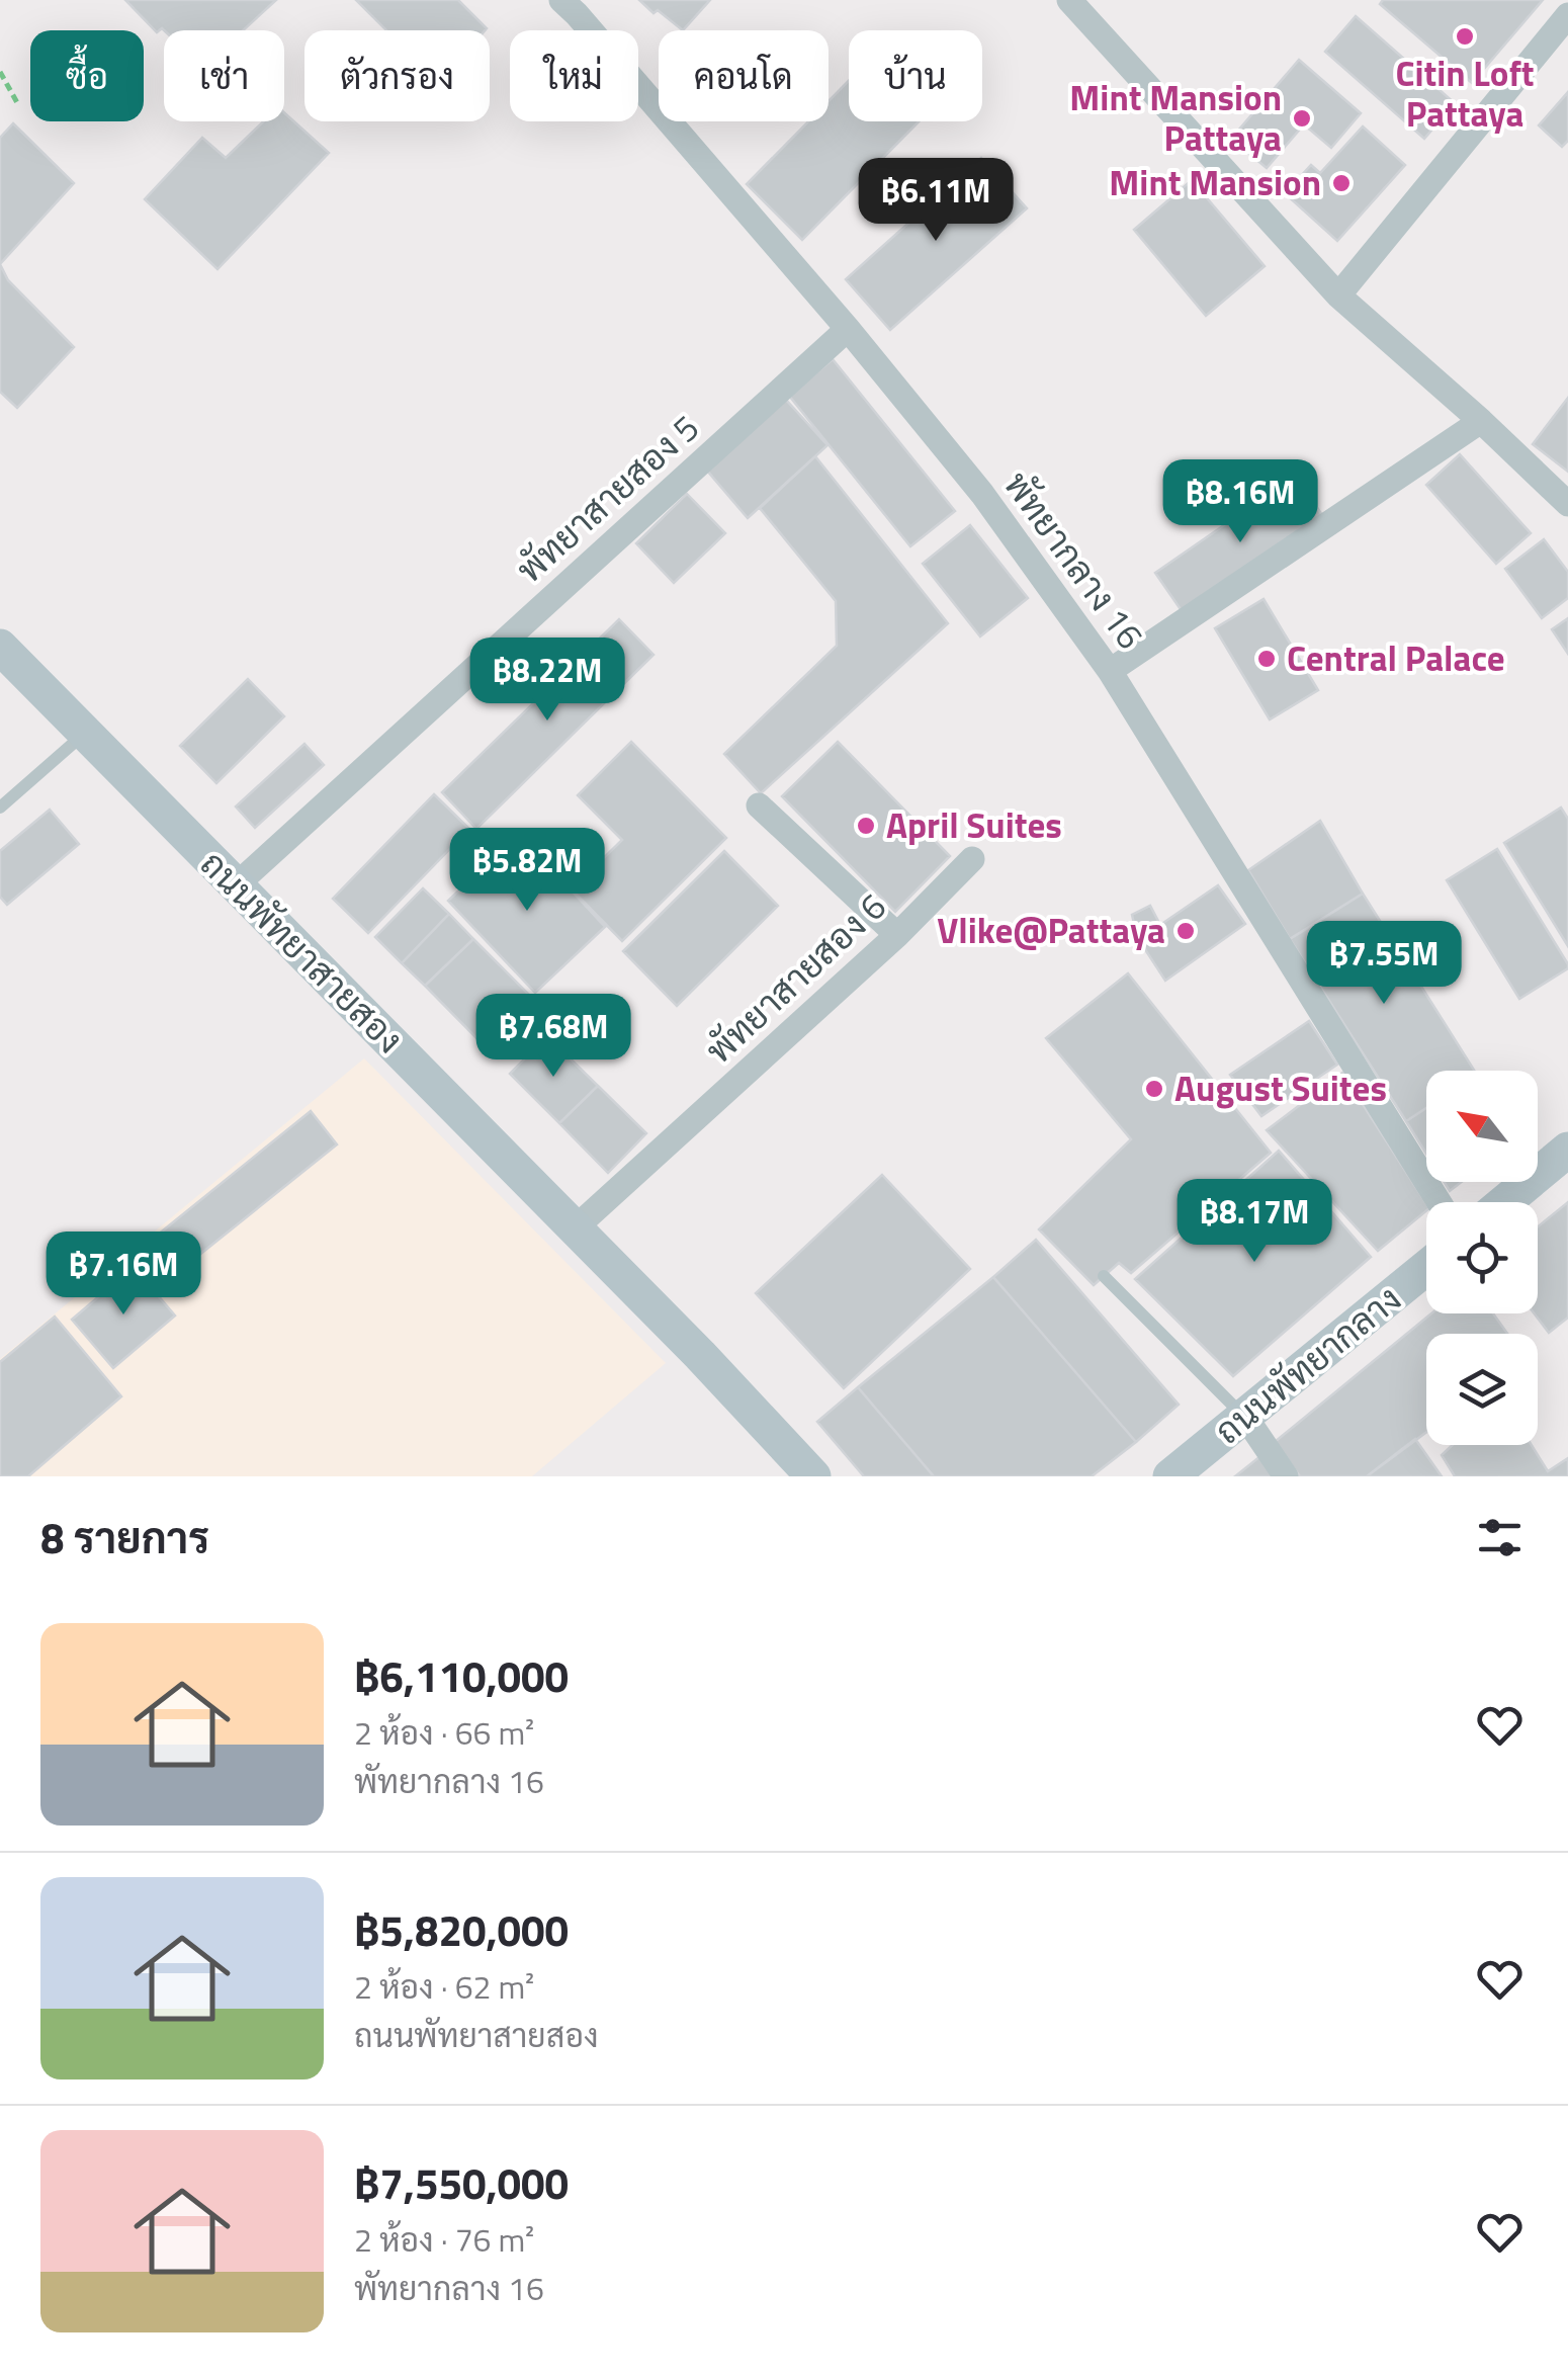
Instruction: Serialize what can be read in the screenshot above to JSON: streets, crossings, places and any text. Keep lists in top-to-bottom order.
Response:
{
  "streets": {
    "main road": ["ถนนพัทยาสายสอง", "ถนนพัทยากลาง"],
    "street": ["พัทยาสายสอง 5", "พัทยากลาง 16", "พัทยาสายสอง 6"]
  },
  "crossings": [
    ["พัทยาสายสอง 5", "พัทยากลาง 16"],
    ["พัทยาสายสอง 5", "ถนนพัทยาสายสอง"],
    ["ถนนพัทยาสายสอง", "พัทยาสายสอง 6"]
  ],
  "places": [
    "Citin Loft Pattaya",
    "Mint Mansion Pattaya",
    "Mint Mansion",
    "Central Palace",
    "April Suites",
    "Vlike@Pattaya",
    "August Suites"
  ],
  "north": "top left",
  "page": {
    "chip": [
      "ซื้อ",
      "เช่า",
      "ตัวกรอง",
      "ใหม่",
      "คอนโด",
      "บ้าน"
    ],
    "price": [
      "฿6.11M",
      "฿8.16M",
      "฿8.22M",
      "฿5.82M",
      "฿7.55M",
      "฿7.68M",
      "฿8.17M",
      "฿7.16M"
    ],
    "heading": "8 รายการ",
    "list": [
      {
        "name": "฿6,110,000",
        "note": "2 ห้อง · 66 m² · พัทยากลาง 16"
      },
      {
        "name": "฿5,820,000",
        "note": "2 ห้อง · 62 m² · ถนนพัทยาสายสอง"
      },
      {
        "name": "฿7,550,000",
        "note": "2 ห้อง · 76 m² · พัทยากลาง 16"
      }
    ]
  }
}
